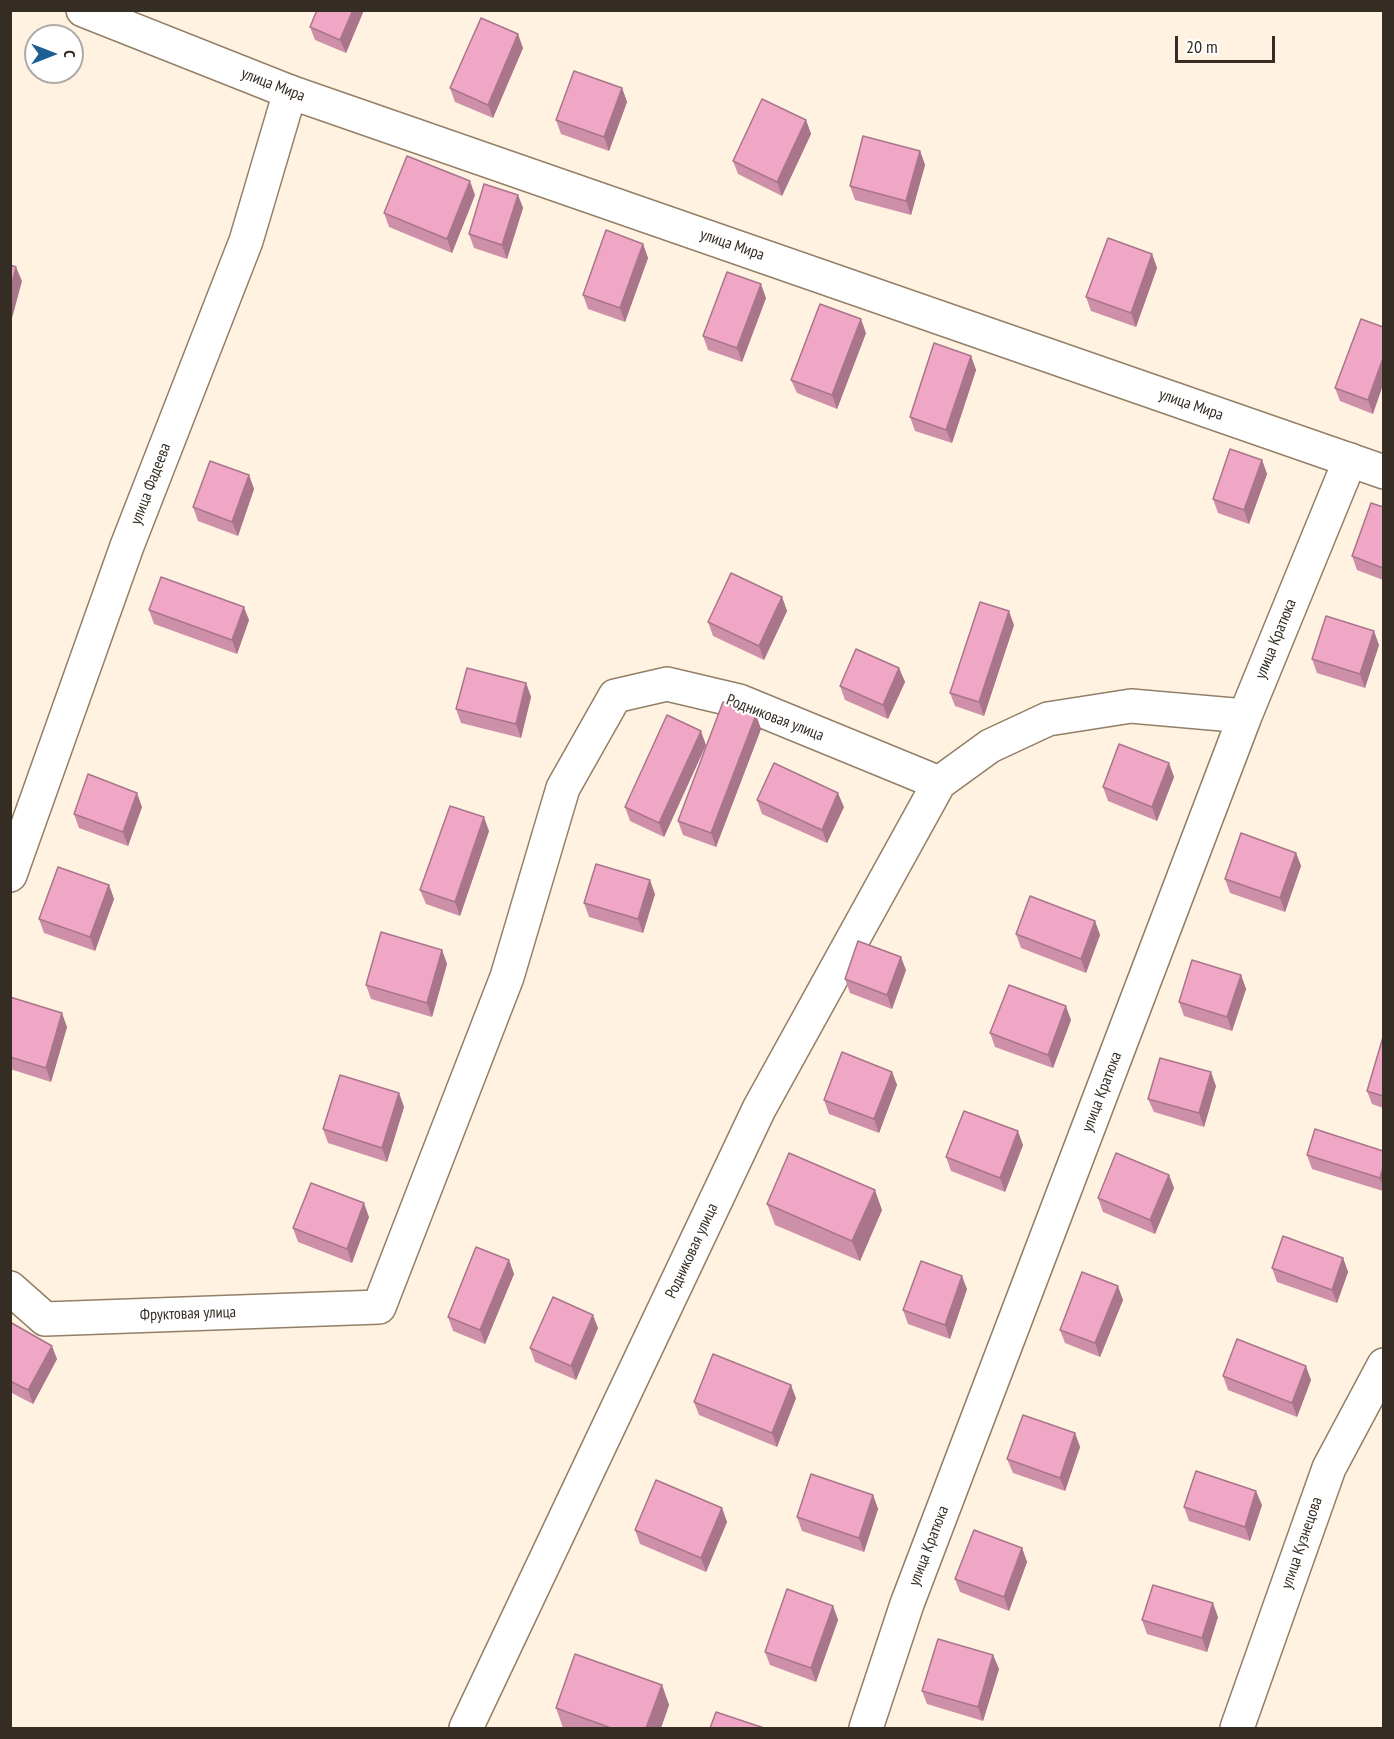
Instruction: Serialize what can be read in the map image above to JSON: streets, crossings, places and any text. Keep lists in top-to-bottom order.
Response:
{
  "streets": {
    "street": [
      "улица Мира",
      "улица Фадеева",
      "улица Кратюка",
      "Родниковая улица",
      "Фруктовая улица",
      "улица Кузнецова"
    ]
  },
  "crossings": [
    ["улица Мира", "улица Фадеева"],
    ["улица Мира", "улица Кратюка"],
    ["улица Кратюка", "Родниковая улица"],
    ["Родниковая улица", "Фруктовая улица"]
  ],
  "scale_bar": "20 m",
  "north": "right"
}
